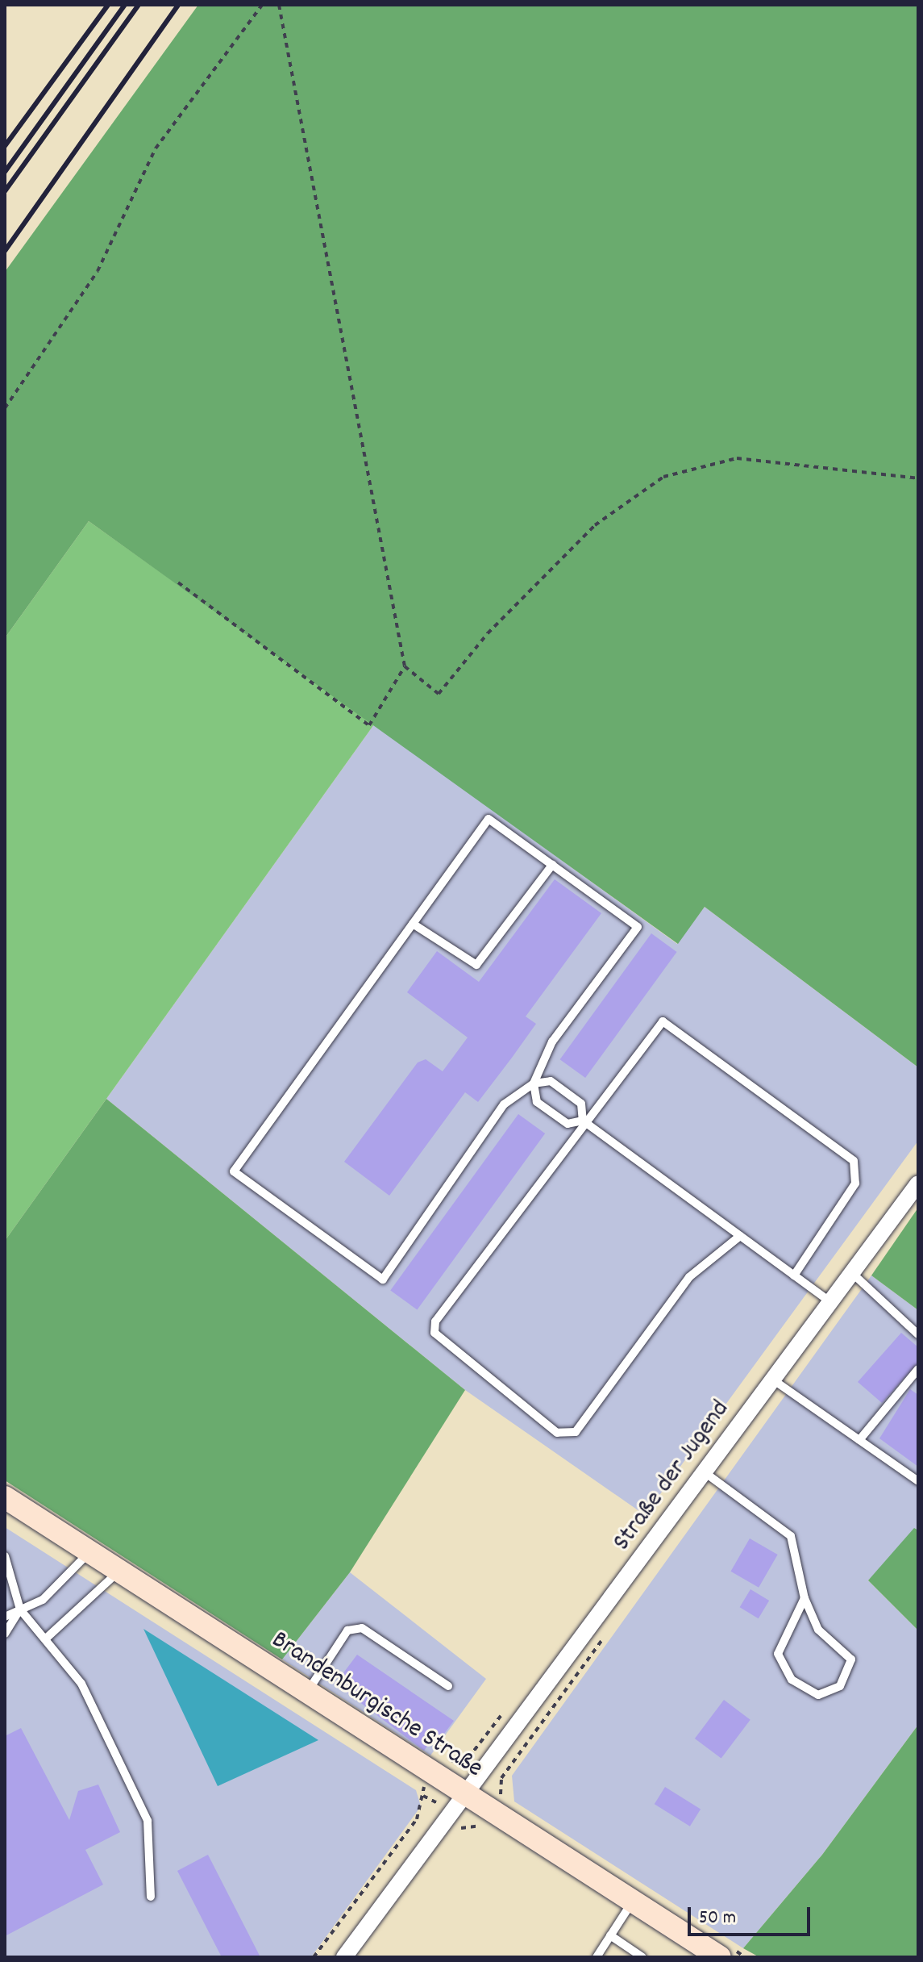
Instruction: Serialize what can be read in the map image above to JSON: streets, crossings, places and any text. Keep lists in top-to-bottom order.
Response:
{
  "streets": {
    "street": ["Straße der Jugend", "Brandenburgische Straße"]
  },
  "crossings": [
    ["Straße der Jugend", "Brandenburgische Straße"]
  ],
  "scale_bar": "50 m"
}
